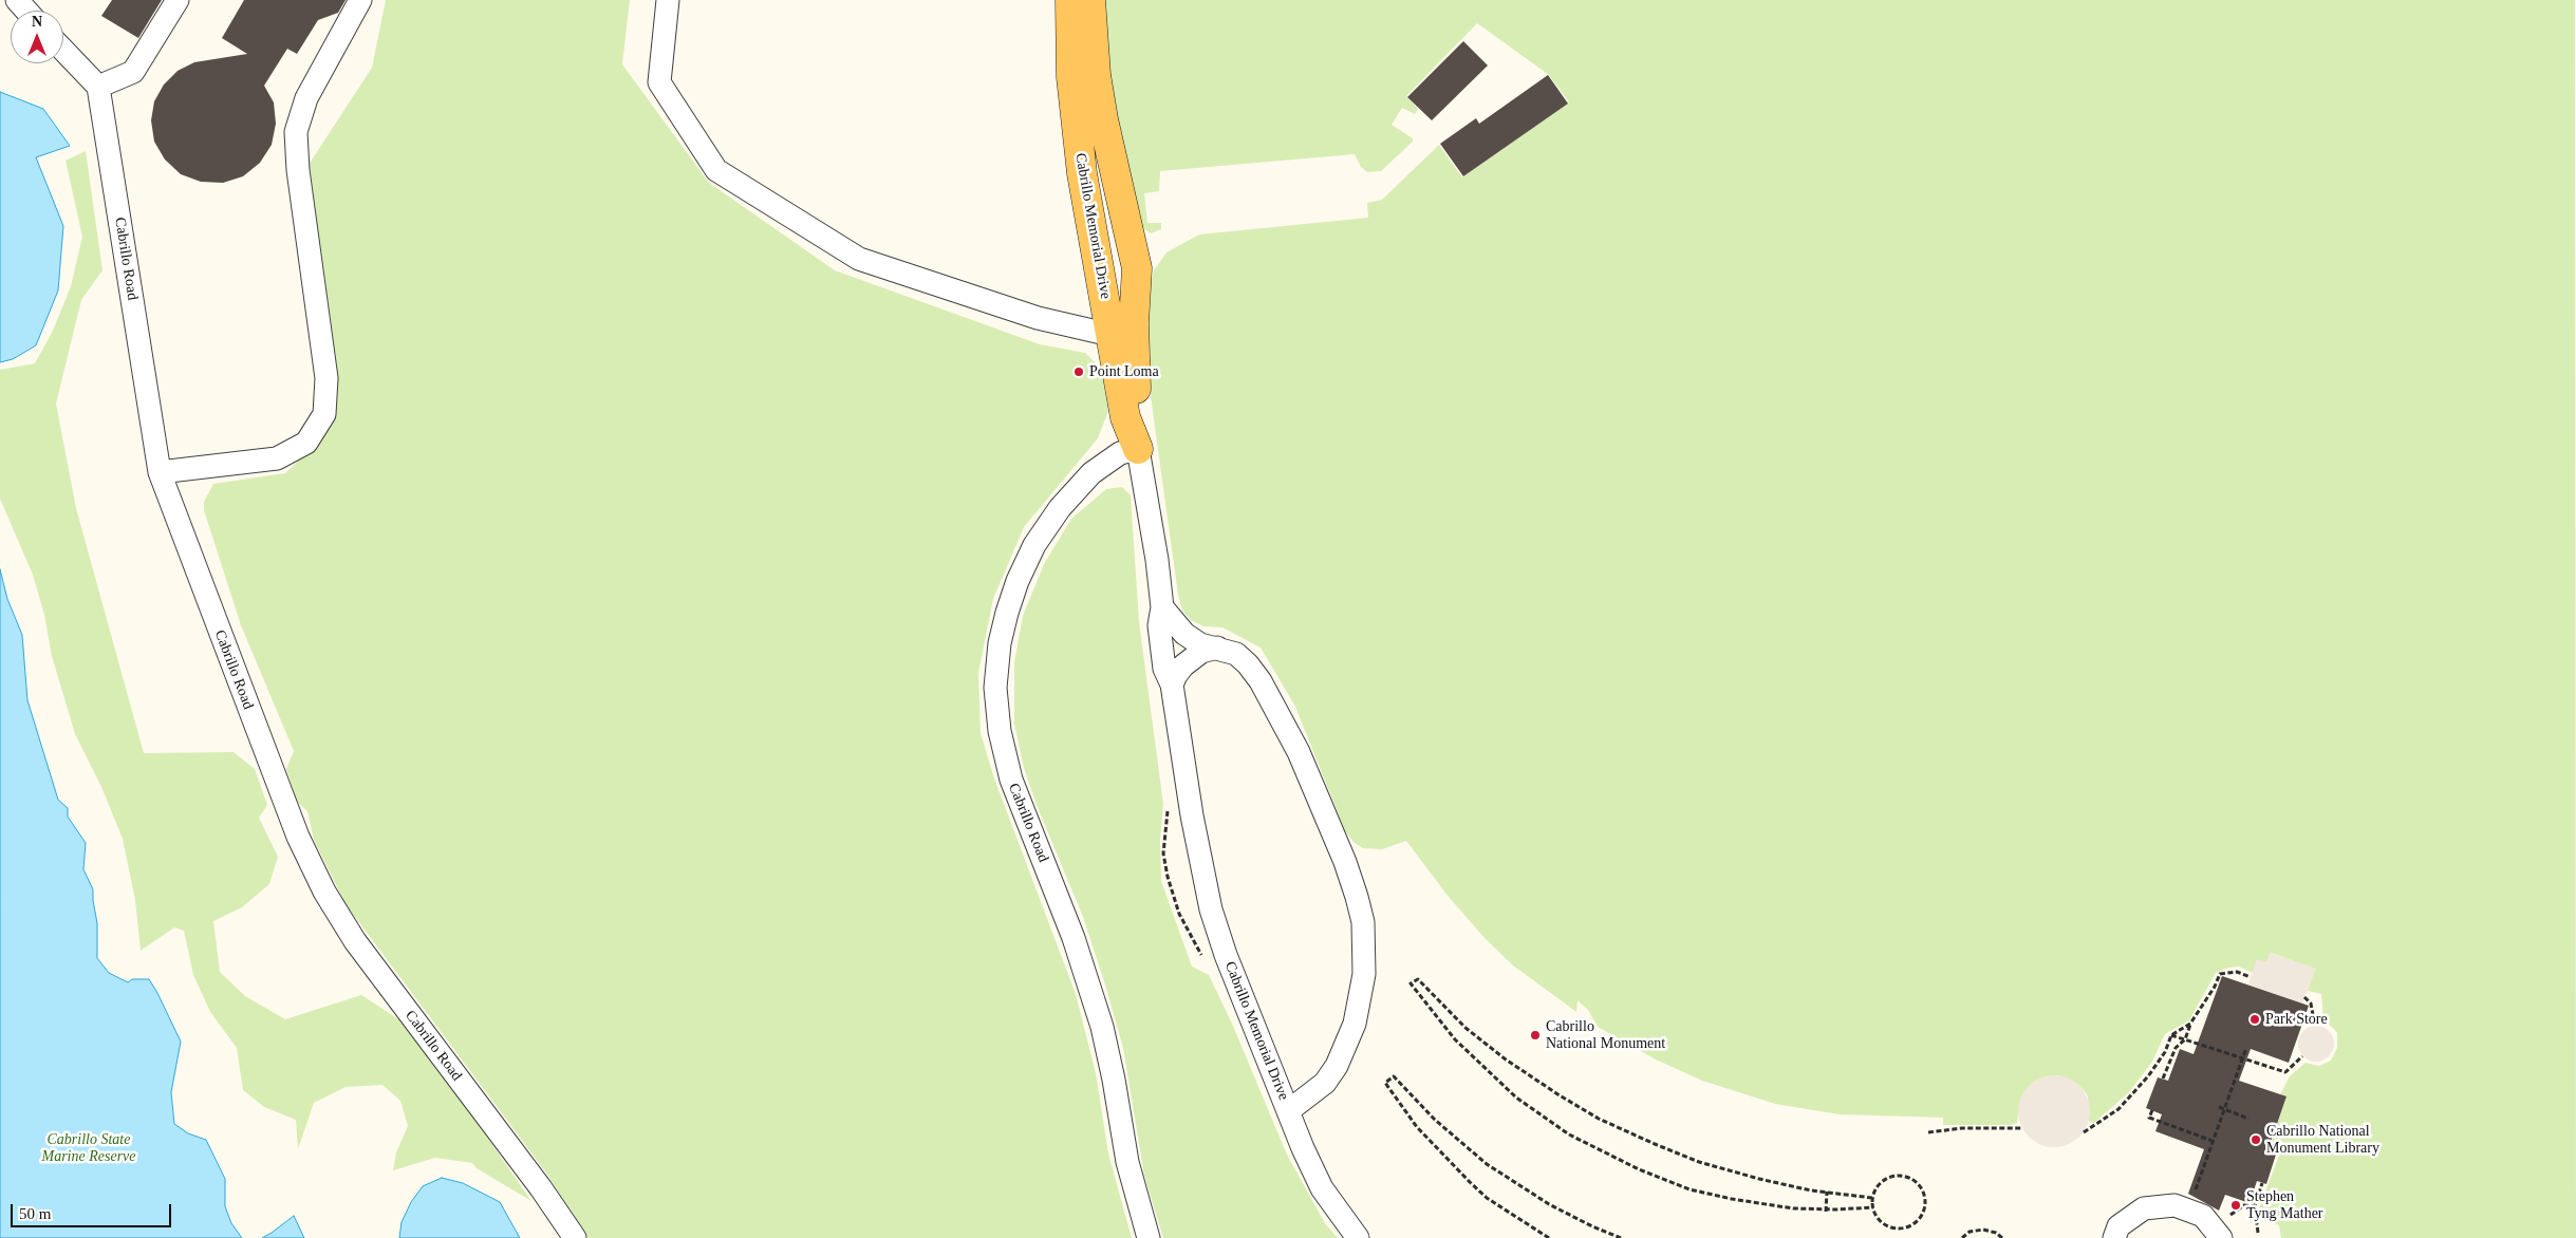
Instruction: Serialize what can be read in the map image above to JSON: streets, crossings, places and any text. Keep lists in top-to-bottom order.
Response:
{
  "streets": {
    "main road": ["Cabrillo Memorial Drive"],
    "street": ["Cabrillo Road"]
  },
  "crossings": [
    ["Cabrillo Memorial Drive", "Cabrillo Road"]
  ],
  "parks": ["Cabrillo State Marine Reserve"],
  "places": [
    "Point Loma",
    "Park Store",
    "Cabrillo National Monument",
    "Cabrillo National Monument Library",
    "Stephen Tyng Mather"
  ],
  "scale_bar": "50 m",
  "north": "top"
}
